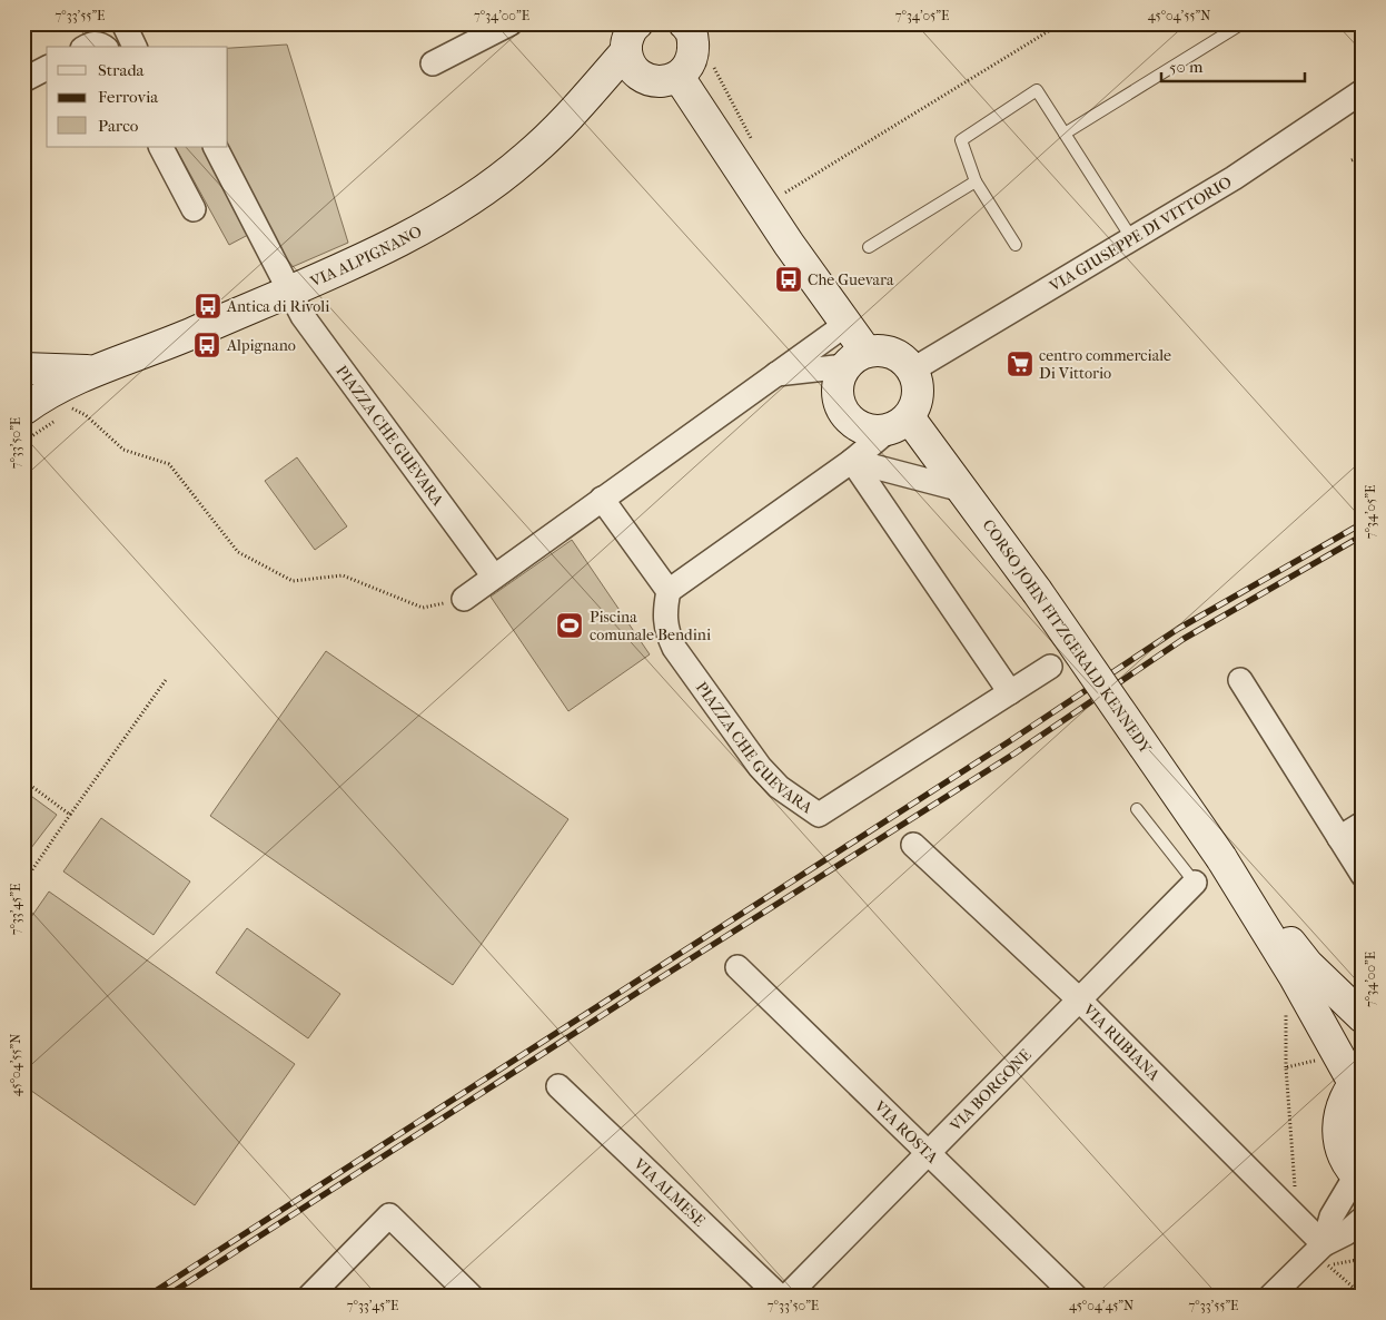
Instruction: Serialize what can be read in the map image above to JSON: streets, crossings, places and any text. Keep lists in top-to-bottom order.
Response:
{
  "streets": {
    "street": [
      "VIA GIUSEPPE DI VITTORIO",
      "VIA ALPIGNANO",
      "PIAZZA CHE GUEVARA",
      "CORSO JOHN FITZGERALD KENNEDY",
      "VIA RUBIANA",
      "VIA BORGONE",
      "VIA ROSTA",
      "VIA ALMESE"
    ]
  },
  "crossings": [
    ["VIA GIUSEPPE DI VITTORIO", "CORSO JOHN FITZGERALD KENNEDY"],
    ["VIA ALPIGNANO", "PIAZZA CHE GUEVARA"],
    ["VIA RUBIANA", "VIA BORGONE"],
    ["VIA BORGONE", "VIA ROSTA"]
  ],
  "places": {
    "bus stop": ["Che Guevara", "Antica di Rivoli", "Alpignano"],
    "supermarket": ["centro commerciale Di Vittorio"],
    "sports": ["Piscina comunale Bendini"]
  },
  "legend": ["Strada", "Ferrovia", "Parco"],
  "scale_bar": "50 m",
  "coordinates": [
    "7°33'55\"E",
    "7°34'00\"E",
    "7°34'05\"E",
    "45°04'55\"N",
    "7°33'50\"E",
    "7°33'45\"E",
    "45°04'45\"N"
  ]
}
